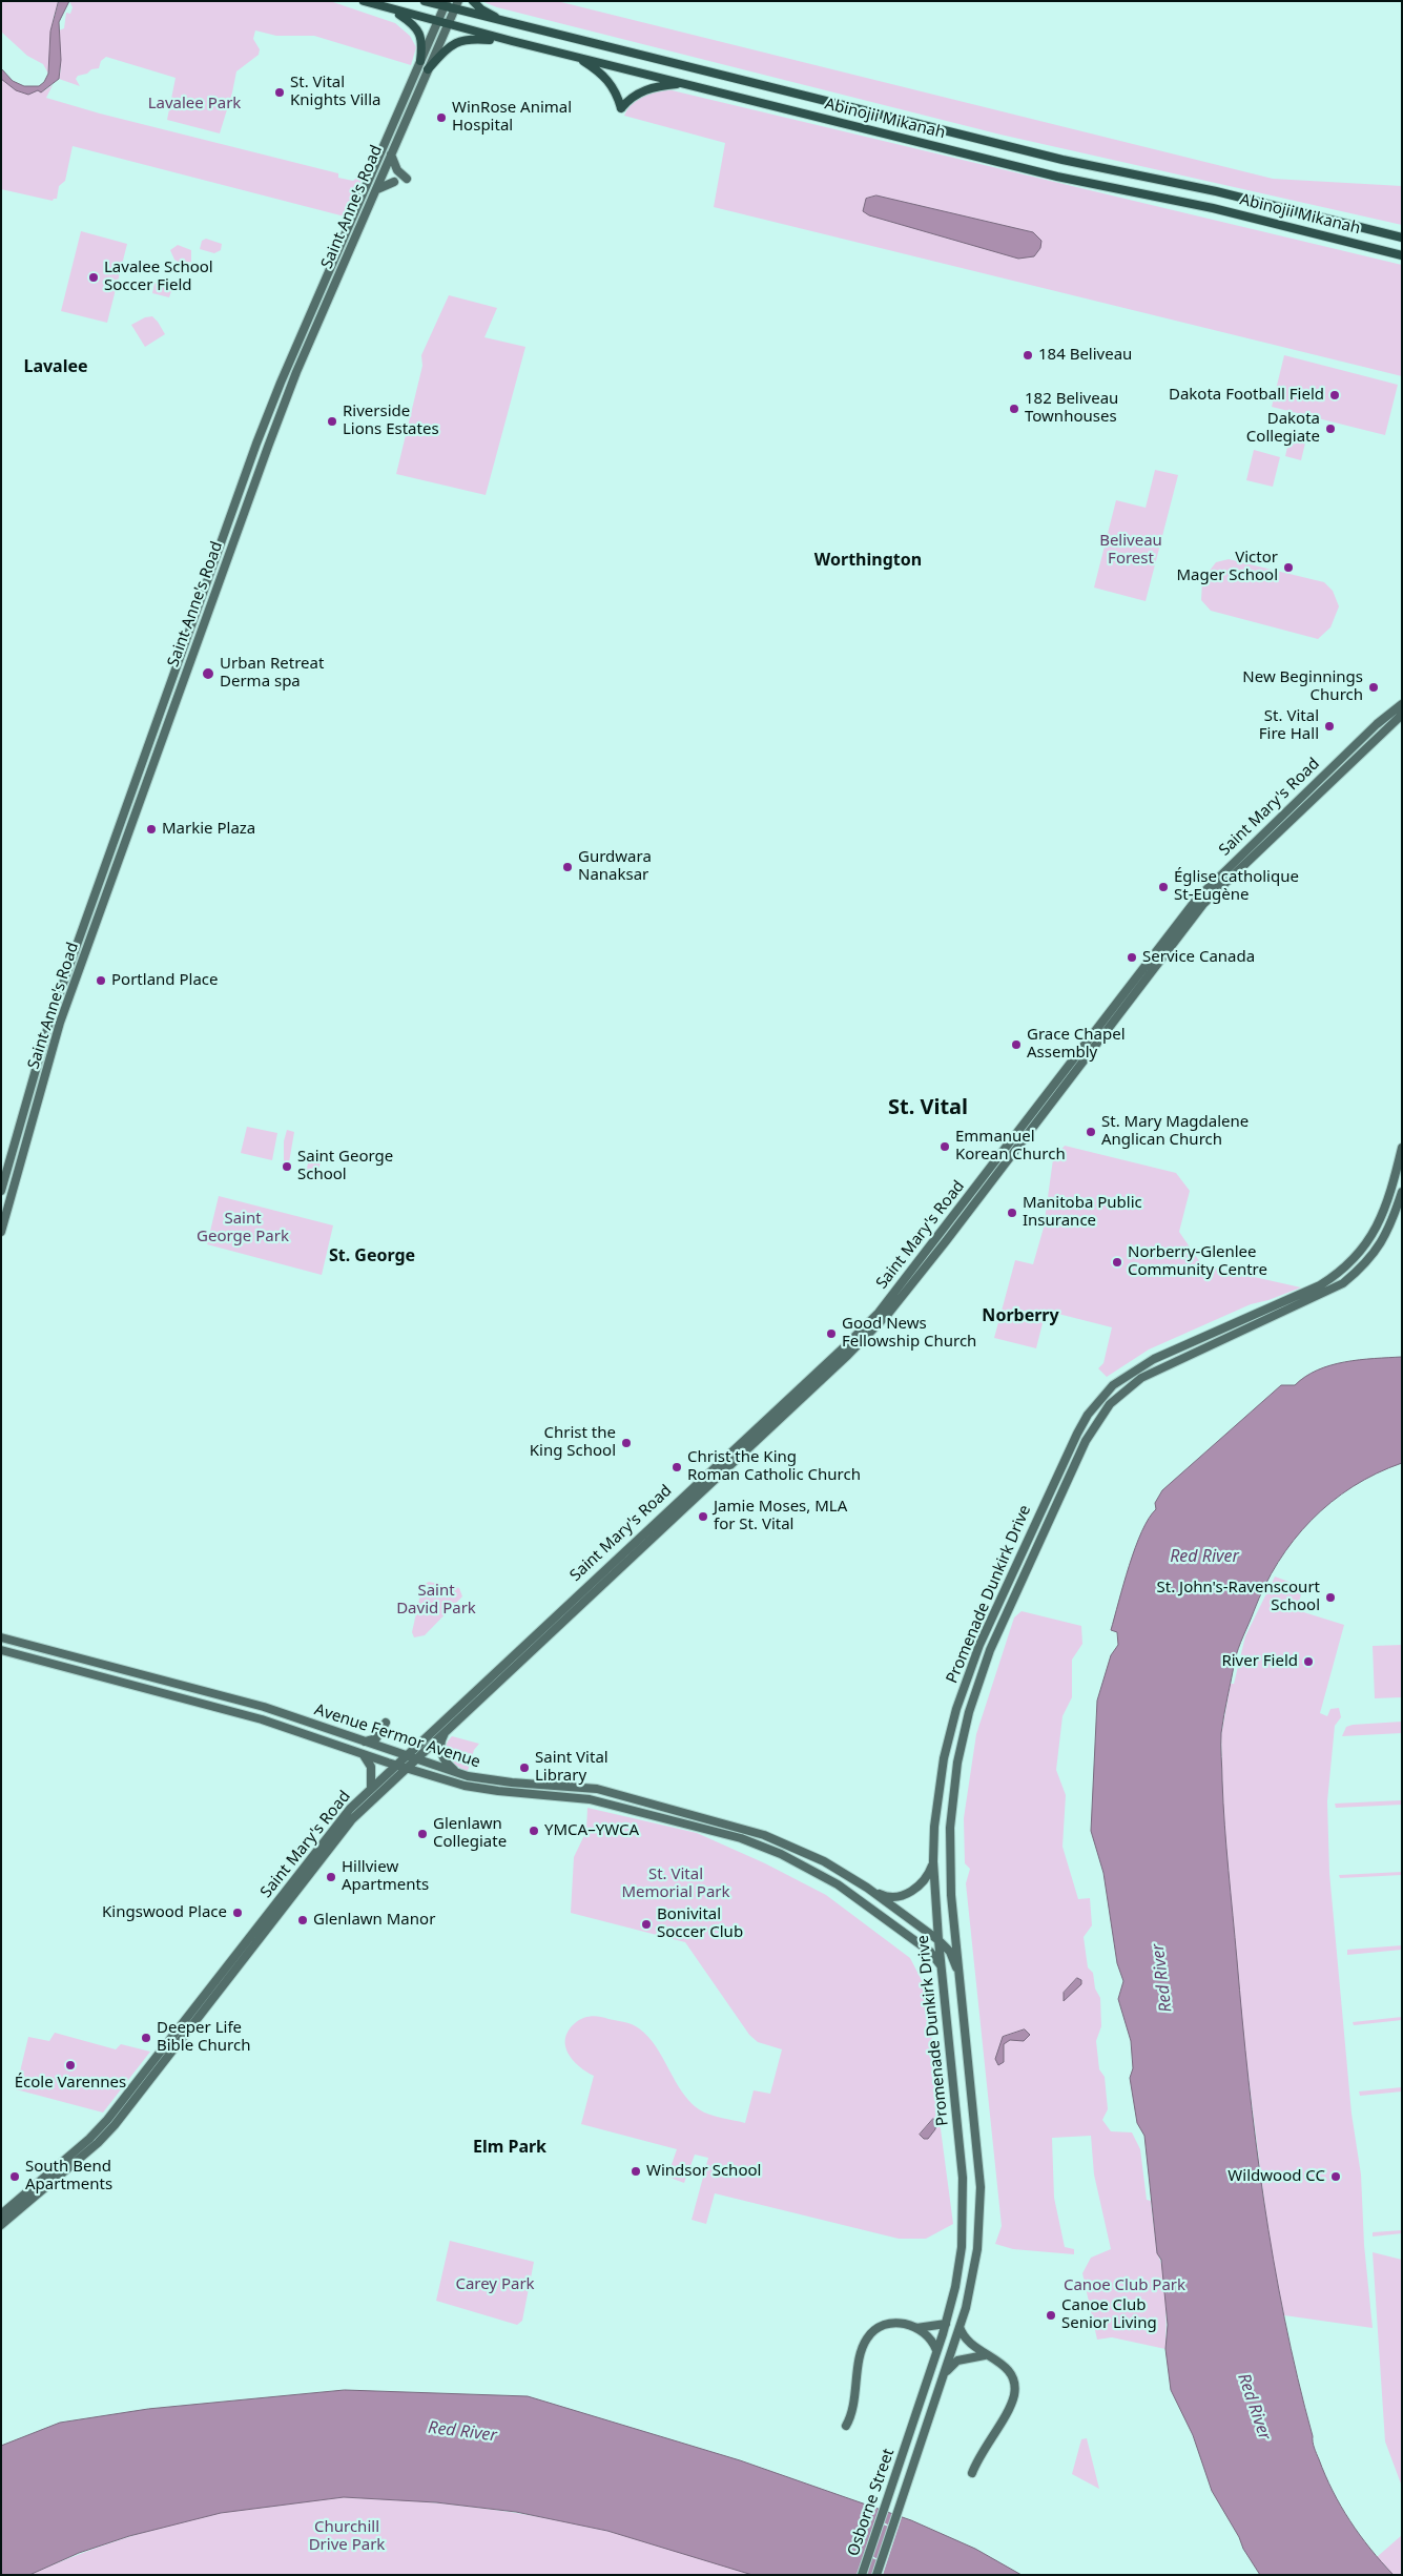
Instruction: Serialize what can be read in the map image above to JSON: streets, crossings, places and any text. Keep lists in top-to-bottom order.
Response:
{
  "streets": {
    "main road": [
      "Abinojii Mikanah",
      "Saint Anne's Road",
      "Saint Mary's Road",
      "Promenade Dunkirk Drive",
      "Avenue Fermor Avenue",
      "Osborne Street"
    ]
  },
  "crossings": [
    ["Abinojii Mikanah", "Saint Anne's Road"],
    ["Saint Mary's Road", "Avenue Fermor Avenue"],
    ["Promenade Dunkirk Drive", "Avenue Fermor Avenue"],
    ["Promenade Dunkirk Drive", "Osborne Street"]
  ],
  "districts": [
    "Lavalee",
    "Worthington",
    "St. Vital",
    "St. George",
    "Norberry",
    "Elm Park"
  ],
  "water": ["Red River"],
  "parks": [
    "Lavalee Park",
    "Beliveau Forest",
    "Saint George Park",
    "Saint David Park",
    "St. Vital Memorial Park",
    "Carey Park",
    "Canoe Club Park",
    "Churchill Drive Park"
  ],
  "places": [
    "St. Vital Knights Villa",
    "WinRose Animal Hospital",
    "Lavalee School Soccer Field",
    "184 Beliveau",
    "Dakota Football Field",
    "182 Beliveau Townhouses",
    "Riverside Lions Estates",
    "Dakota Collegiate",
    "Victor Mager School",
    "Urban Retreat Derma spa",
    "New Beginnings Church",
    "St. Vital Fire Hall",
    "Markie Plaza",
    "Gurdwara Nanaksar",
    "Église catholique St-Eugène",
    "Service Canada",
    "Portland Place",
    "Grace Chapel Assembly",
    "St. Mary Magdalene Anglican Church",
    "Emmanuel Korean Church",
    "Saint George School",
    "Manitoba Public Insurance",
    "Norberry-Glenlee Community Centre",
    "Good News Fellowship Church",
    "Christ the King School",
    "Christ the King Roman Catholic Church",
    "Jamie Moses, MLA for St. Vital",
    "St. John's-Ravenscourt School",
    "River Field",
    "Saint Vital Library",
    "YMCA–YWCA",
    "Glenlawn Collegiate",
    "Hillview Apartments",
    "Kingswood Place",
    "Glenlawn Manor",
    "Bonivital Soccer Club",
    "Deeper Life Bible Church",
    "École Varennes",
    "Windsor School",
    "South Bend Apartments",
    "Wildwood CC",
    "Canoe Club Senior Living"
  ]
}
